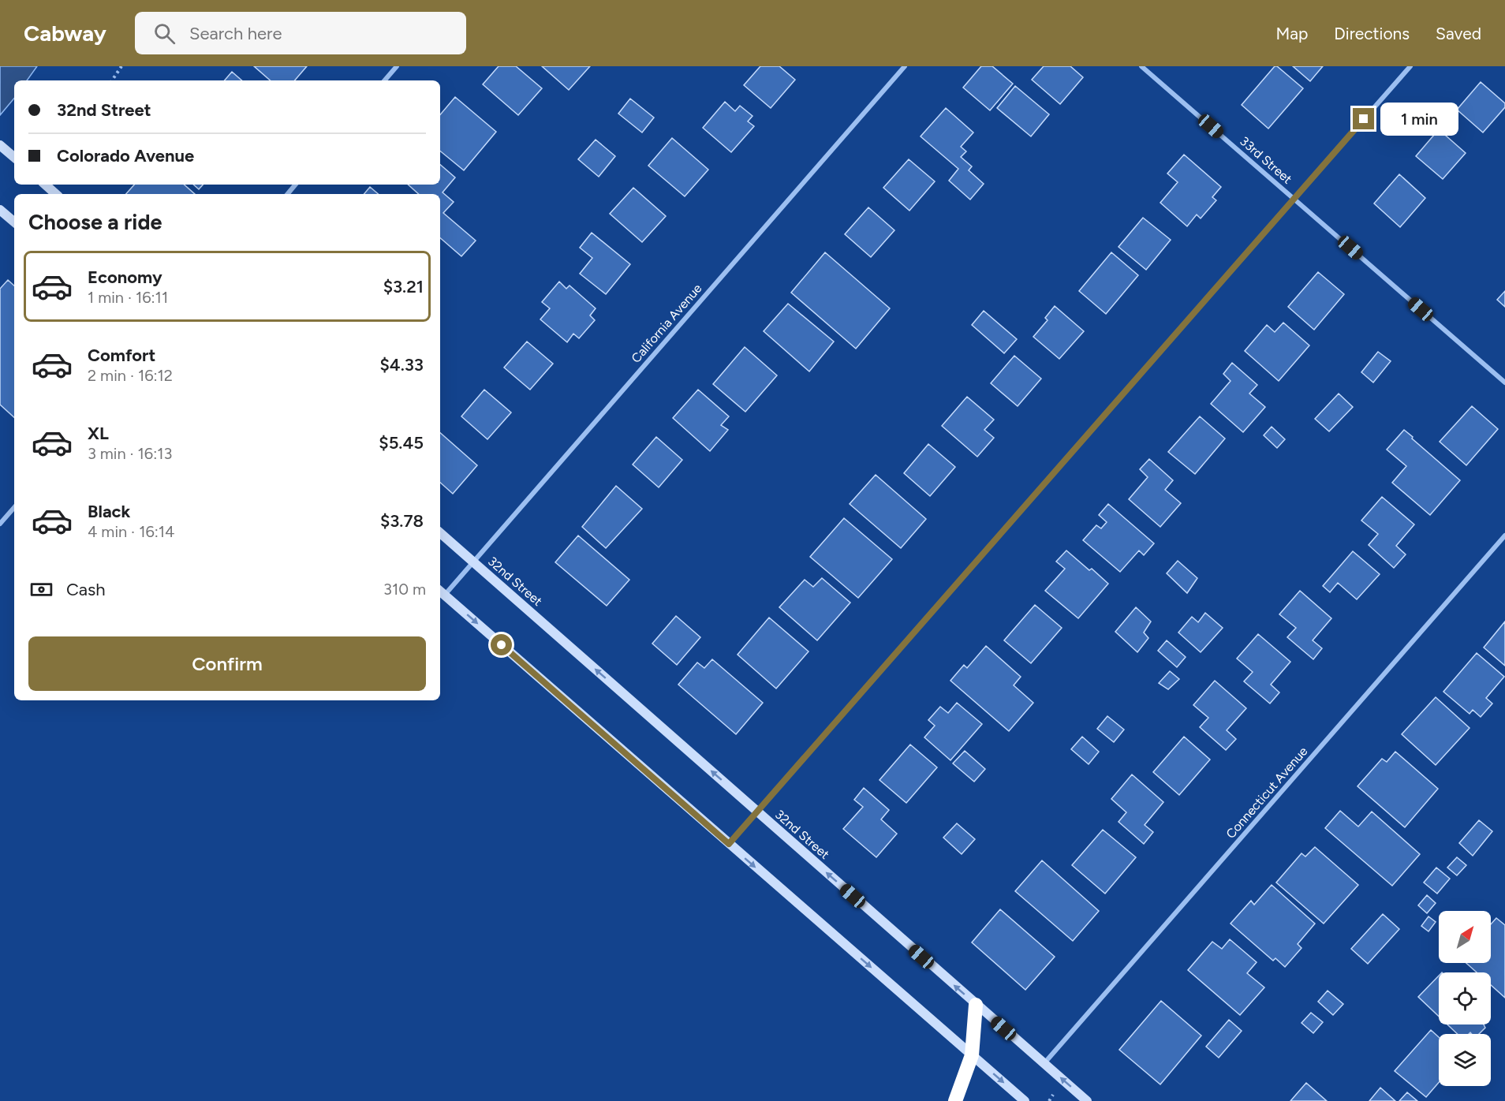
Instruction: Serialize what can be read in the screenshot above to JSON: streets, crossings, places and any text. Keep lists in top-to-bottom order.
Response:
{
  "streets": {
    "street": [
      "33rd Street",
      "California Avenue",
      "32nd Street",
      "Connecticut Avenue"
    ]
  },
  "crossings": [
    ["California Avenue", "32nd Street"],
    ["32nd Street", "Connecticut Avenue"]
  ],
  "north": "top right",
  "page": {
    "header": "Cabway",
    "search": "Search here",
    "nav": ["Map", "Directions", "Saved"],
    "banner": ["32nd Street", "Colorado Avenue"],
    "bubble": "1 min",
    "heading": "Choose a ride",
    "list": [
      {
        "name": "Economy",
        "note": "1 min · 16:11",
        "value": "$3.21"
      },
      {
        "name": "Comfort",
        "note": "2 min · 16:12",
        "value": "$4.33"
      },
      {
        "name": "XL",
        "note": "3 min · 16:13",
        "value": "$5.45"
      },
      {
        "name": "Black",
        "note": "4 min · 16:14",
        "value": "$3.78"
      }
    ],
    "pay": ["Cash", "310 m"],
    "buttons": "Confirm"
  }
}
